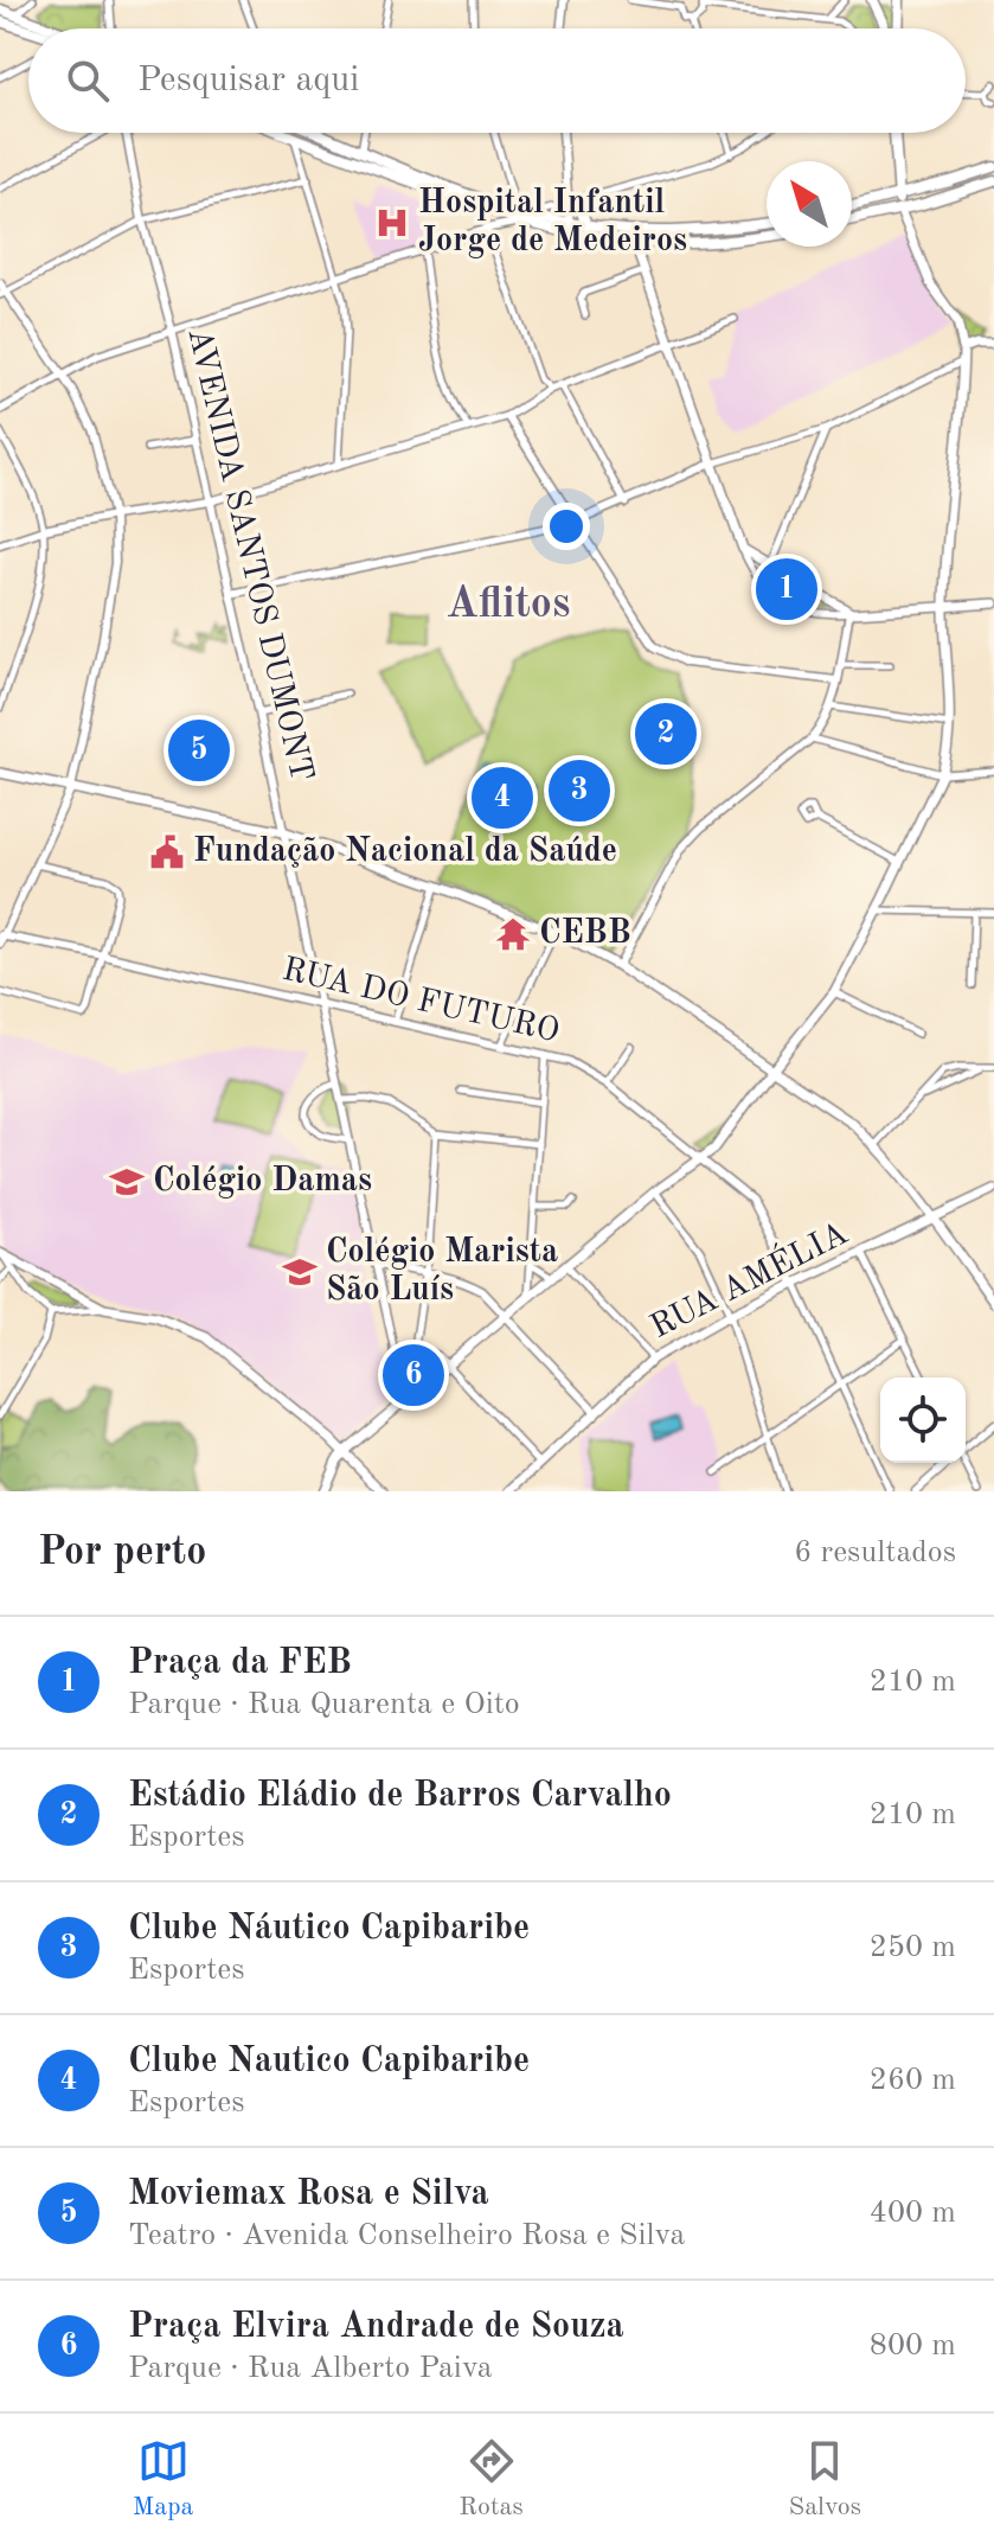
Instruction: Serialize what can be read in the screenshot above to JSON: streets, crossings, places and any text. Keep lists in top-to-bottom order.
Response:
{
  "streets": {
    "main road": ["RUA AMÉLIA"],
    "street": ["AVENIDA SANTOS DUMONT", "RUA DO FUTURO"]
  },
  "crossings": [
    ["AVENIDA SANTOS DUMONT", "RUA DO FUTURO"],
    ["RUA DO FUTURO", "RUA AMÉLIA"]
  ],
  "districts": ["Aflitos"],
  "places": {
    "hospital": ["Hospital Infantil Jorge de Medeiros"],
    "public building": ["Fundação Nacional da Saúde"],
    "temple": ["CEBB"],
    "school or university": ["Colégio Damas", "Colégio Marista São Luís"]
  },
  "north": "top left",
  "page": {
    "search": "Pesquisar aqui",
    "pins": [
      "1",
      "2",
      "5",
      "3",
      "4",
      "6"
    ],
    "heading": ["Por perto", "6 resultados"],
    "list": [
      {
        "mark": "1",
        "name": "Praça da FEB",
        "note": "Parque · Rua Quarenta e Oito",
        "value": "210 m"
      },
      {
        "mark": "2",
        "name": "Estádio Eládio de Barros Carvalho",
        "note": "Esportes",
        "value": "210 m"
      },
      {
        "mark": "3",
        "name": "Clube Náutico Capibaribe",
        "note": "Esportes",
        "value": "250 m"
      },
      {
        "mark": "4",
        "name": "Clube Nautico Capibaribe",
        "note": "Esportes",
        "value": "260 m"
      },
      {
        "mark": "5",
        "name": "Moviemax Rosa e Silva",
        "note": "Teatro · Avenida Conselheiro Rosa e Silva",
        "value": "400 m"
      },
      {
        "mark": "6",
        "name": "Praça Elvira Andrade de Souza",
        "note": "Parque · Rua Alberto Paiva",
        "value": "800 m"
      }
    ],
    "nav": ["Mapa", "Rotas", "Salvos"]
  }
}
